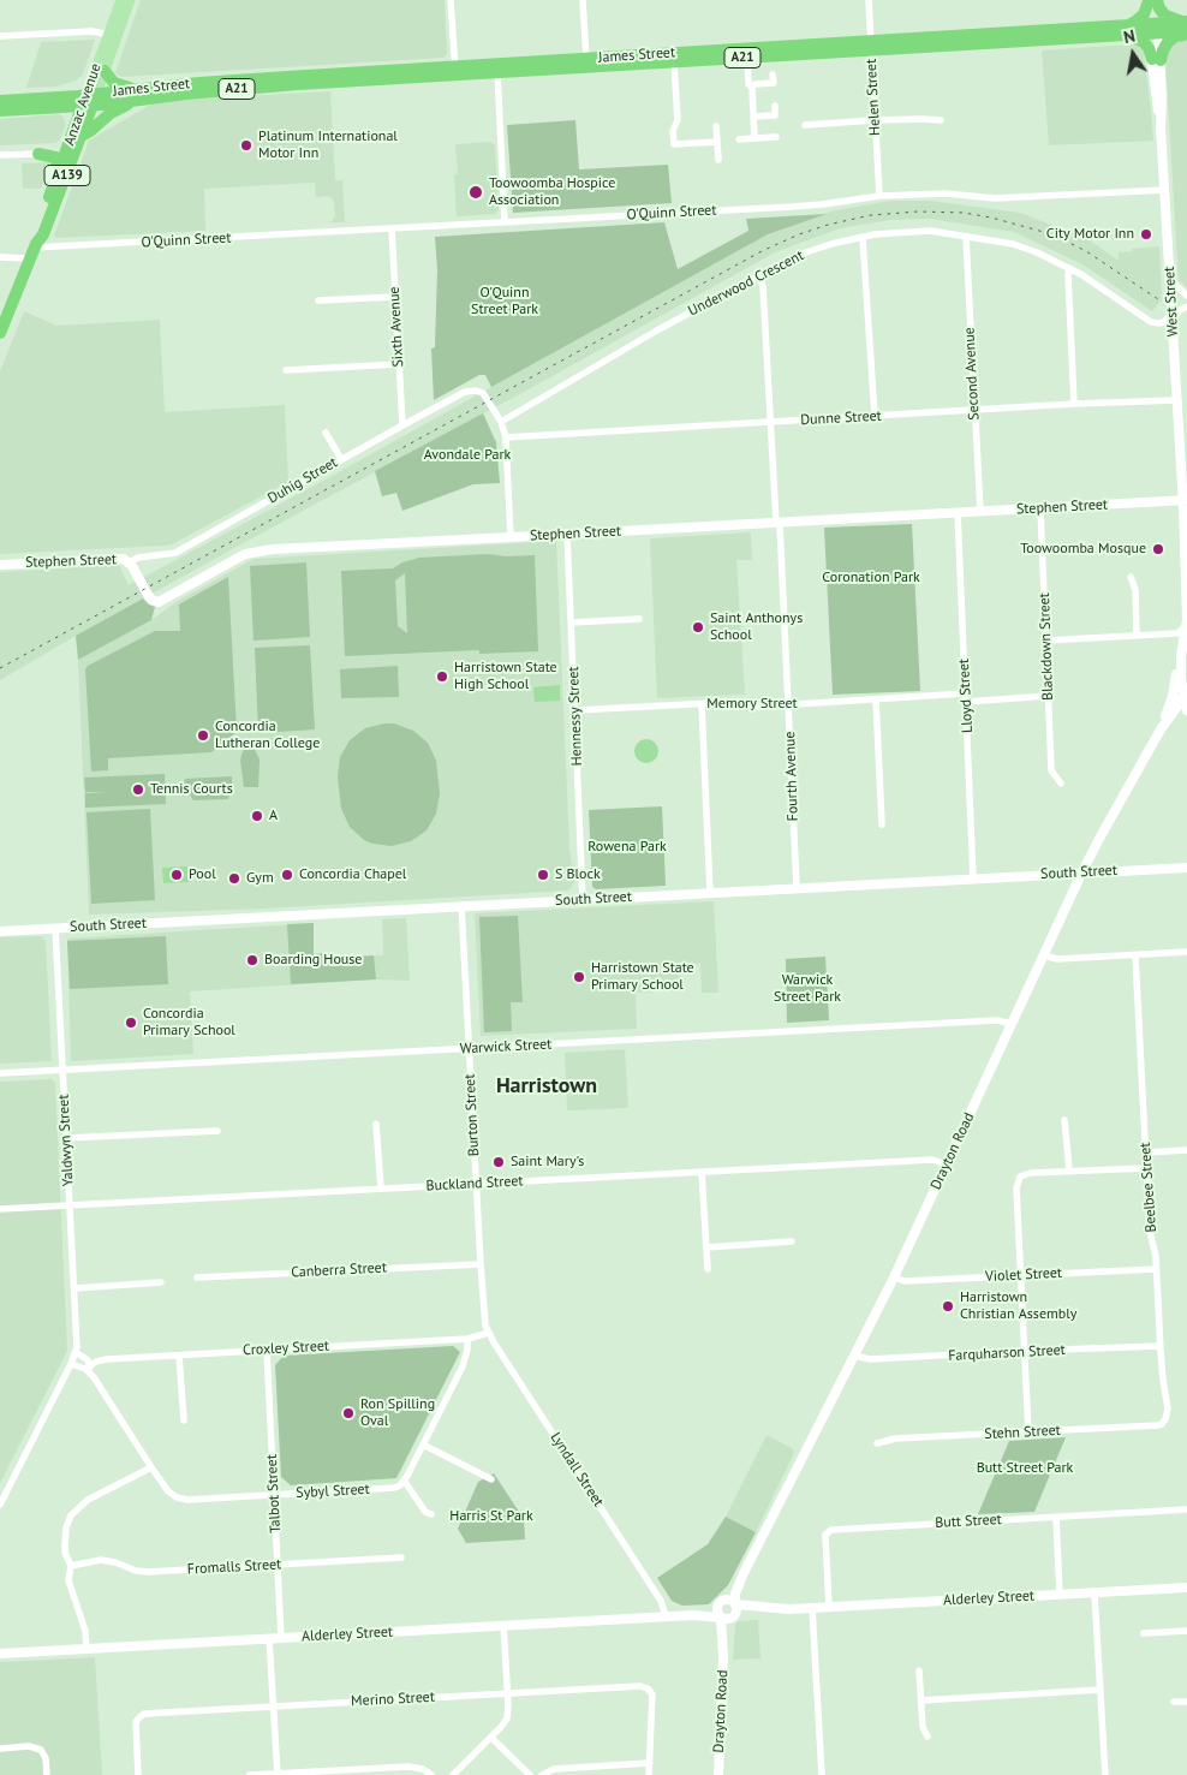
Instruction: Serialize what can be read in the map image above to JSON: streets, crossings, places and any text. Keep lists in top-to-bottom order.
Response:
{
  "streets": {
    "highway": [
      "James Street",
      "A21",
      "Anzac Avenue",
      "A139"
    ],
    "street": [
      "Helen Street",
      "O'Quinn Street",
      "Underwood Crescent",
      "West Street",
      "Sixth Avenue",
      "Second Avenue",
      "Dunne Street",
      "Duhig Street",
      "Stephen Street",
      "Blackdown Street",
      "Lloyd Street",
      "Memory Street",
      "Hennessy Street",
      "Fourth Avenue",
      "South Street",
      "Warwick Street",
      "Burton Street",
      "Yaldwyn Street",
      "Drayton Road",
      "Buckland Street",
      "Beelbee Street",
      "Canberra Street",
      "Violet Street",
      "Croxley Street",
      "Farquharson Street",
      "Stehn Street",
      "Lyndall Street",
      "Sybyl Street",
      "Talbot Street",
      "Butt Street",
      "Fromalls Street",
      "Alderley Street",
      "Merino Street"
    ]
  },
  "crossings": [
    ["James Street", "A21"],
    ["James Street", "Helen Street"],
    ["James Street", "Anzac Avenue"],
    ["James Street", "West Street"],
    ["A21", "Anzac Avenue"],
    ["Helen Street", "O'Quinn Street"],
    ["Anzac Avenue", "O'Quinn Street"],
    ["O'Quinn Street", "West Street"],
    ["O'Quinn Street", "Sixth Avenue"],
    ["Underwood Crescent", "West Street"],
    ["Underwood Crescent", "Second Avenue"],
    ["Underwood Crescent", "Duhig Street"],
    ["Underwood Crescent", "Fourth Avenue"],
    ["West Street", "Dunne Street"],
    ["West Street", "Stephen Street"],
    ["Sixth Avenue", "Duhig Street"],
    ["Second Avenue", "Dunne Street"],
    ["Second Avenue", "Stephen Street"],
    ["Dunne Street", "Fourth Avenue"],
    ["Duhig Street", "Stephen Street"],
    ["Stephen Street", "Blackdown Street"],
    ["Stephen Street", "Lloyd Street"],
    ["Stephen Street", "Hennessy Street"],
    ["Stephen Street", "Fourth Avenue"],
    ["Blackdown Street", "Memory Street"],
    ["Lloyd Street", "Memory Street"],
    ["Lloyd Street", "South Street"],
    ["Memory Street", "Hennessy Street"],
    ["Memory Street", "Fourth Avenue"],
    ["Hennessy Street", "South Street"],
    ["Fourth Avenue", "South Street"],
    ["South Street", "Burton Street"],
    ["South Street", "Yaldwyn Street"],
    ["South Street", "Drayton Road"],
    ["Warwick Street", "Burton Street"],
    ["Warwick Street", "Yaldwyn Street"],
    ["Warwick Street", "Drayton Road"],
    ["Burton Street", "Buckland Street"],
    ["Burton Street", "Canberra Street"],
    ["Burton Street", "Lyndall Street"],
    ["Yaldwyn Street", "Buckland Street"],
    ["Drayton Road", "Buckland Street"],
    ["Drayton Road", "Violet Street"],
    ["Drayton Road", "Farquharson Street"],
    ["Drayton Road", "Alderley Street"],
    ["Beelbee Street", "Violet Street"],
    ["Beelbee Street", "Farquharson Street"],
    ["Beelbee Street", "Stehn Street"],
    ["Croxley Street", "Lyndall Street"],
    ["Croxley Street", "Talbot Street"],
    ["Lyndall Street", "Alderley Street"],
    ["Sybyl Street", "Talbot Street"],
    ["Talbot Street", "Fromalls Street"],
    ["Talbot Street", "Alderley Street"],
    ["Butt Street", "Alderley Street"]
  ],
  "districts": ["Harristown"],
  "parks": [
    "O'Quinn Street Park",
    "Avondale Park",
    "Coronation Park",
    "Rowena Park",
    "Warwick Street Park",
    "Butt Street Park",
    "Harris St Park"
  ],
  "places": [
    "Platinum International Motor Inn",
    "Toowoomba Hospice Association",
    "City Motor Inn",
    "Toowoomba Mosque",
    "Saint Anthonys School",
    "Harristown State High School",
    "Concordia Lutheran College",
    "Tennis Courts",
    "A",
    "Pool",
    "Concordia Chapel",
    "S Block",
    "Gym",
    "Boarding House",
    "Harristown State Primary School",
    "Concordia Primary School",
    "Saint Mary's",
    "Harristown Christian Assembly",
    "Ron Spilling Oval"
  ],
  "north": "top"
}
